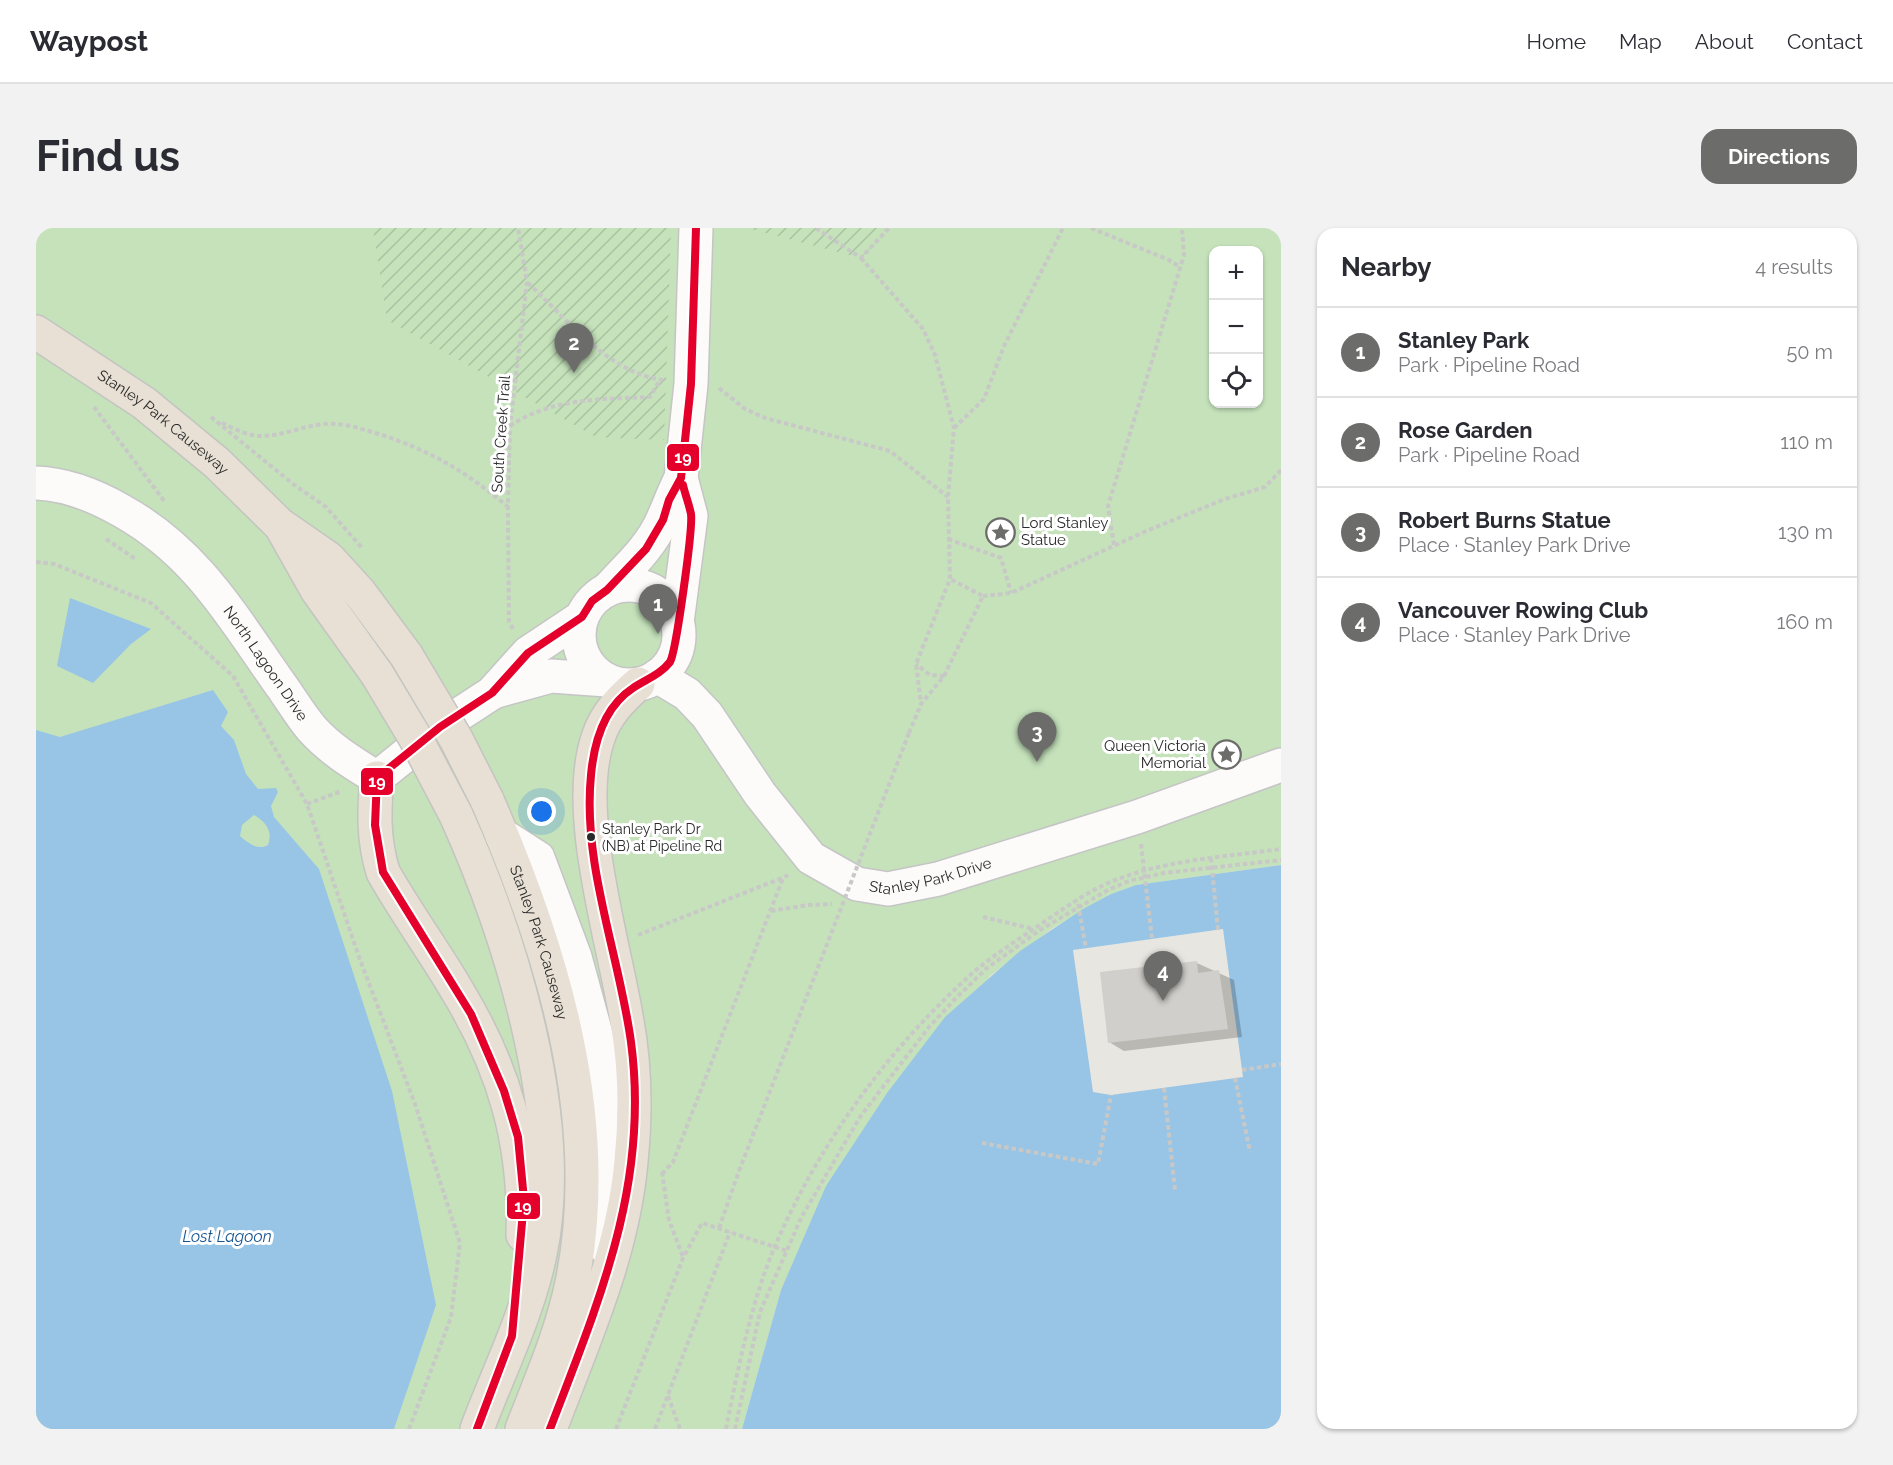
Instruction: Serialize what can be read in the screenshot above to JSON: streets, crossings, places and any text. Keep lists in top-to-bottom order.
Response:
{
  "streets": {
    "highway": ["Stanley Park Causeway"],
    "street": ["North Lagoon Drive", "Stanley Park Drive"],
    "path": ["South Creek Trail"]
  },
  "water": ["Lost Lagoon"],
  "places": {
    "place": ["Lord Stanley Statue", "Queen Victoria Memorial"],
    "other": ["Stanley Park Dr (NB) at Pipeline Rd"]
  },
  "lines": ["transit line 19"],
  "page": {
    "header": "Waypost",
    "nav": [
      "Home",
      "Map",
      "About",
      "Contact"
    ],
    "buttons": "Directions",
    "title": "Find us",
    "heading": ["Nearby", "4 results"],
    "map_buttons": ["+", "−"],
    "list": [
      {
        "mark": "1",
        "name": "Stanley Park",
        "note": "Park · Pipeline Road",
        "value": "50 m"
      },
      {
        "mark": "2",
        "name": "Rose Garden",
        "note": "Park · Pipeline Road",
        "value": "110 m"
      },
      {
        "mark": "3",
        "name": "Robert Burns Statue",
        "note": "Place · Stanley Park Drive",
        "value": "130 m"
      },
      {
        "mark": "4",
        "name": "Vancouver Rowing Club",
        "note": "Place · Stanley Park Drive",
        "value": "160 m"
      }
    ],
    "pins": [
      "2",
      "1",
      "3",
      "4"
    ]
  }
}
